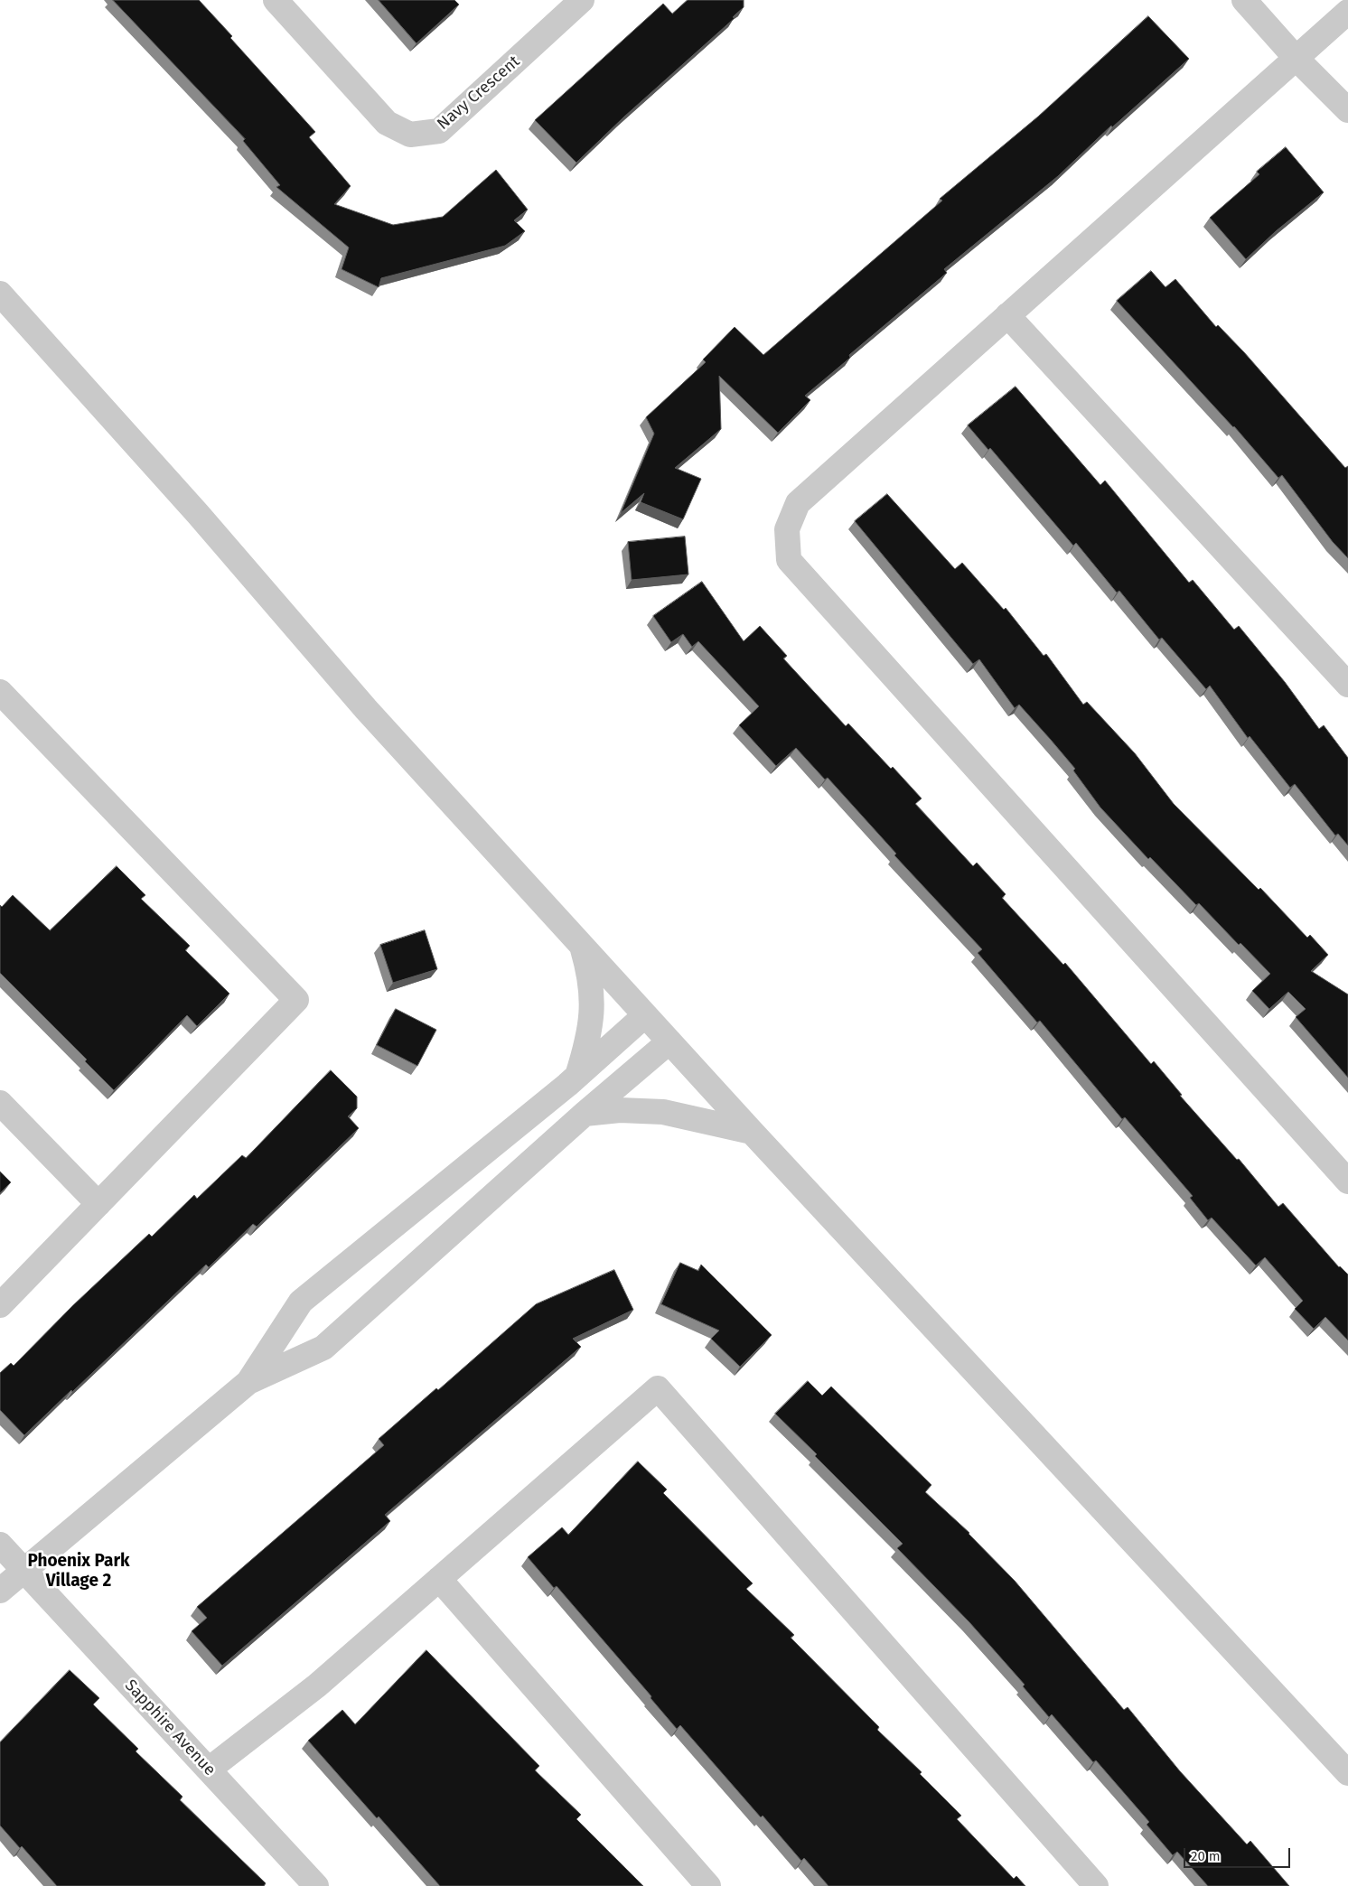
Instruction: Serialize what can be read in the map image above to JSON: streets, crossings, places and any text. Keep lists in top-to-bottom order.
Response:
{
  "streets": {
    "street": ["Navy Crescent", "Sapphire Avenue"]
  },
  "districts": ["Phoenix Park Village 2"],
  "scale_bar": "20 m"
}
